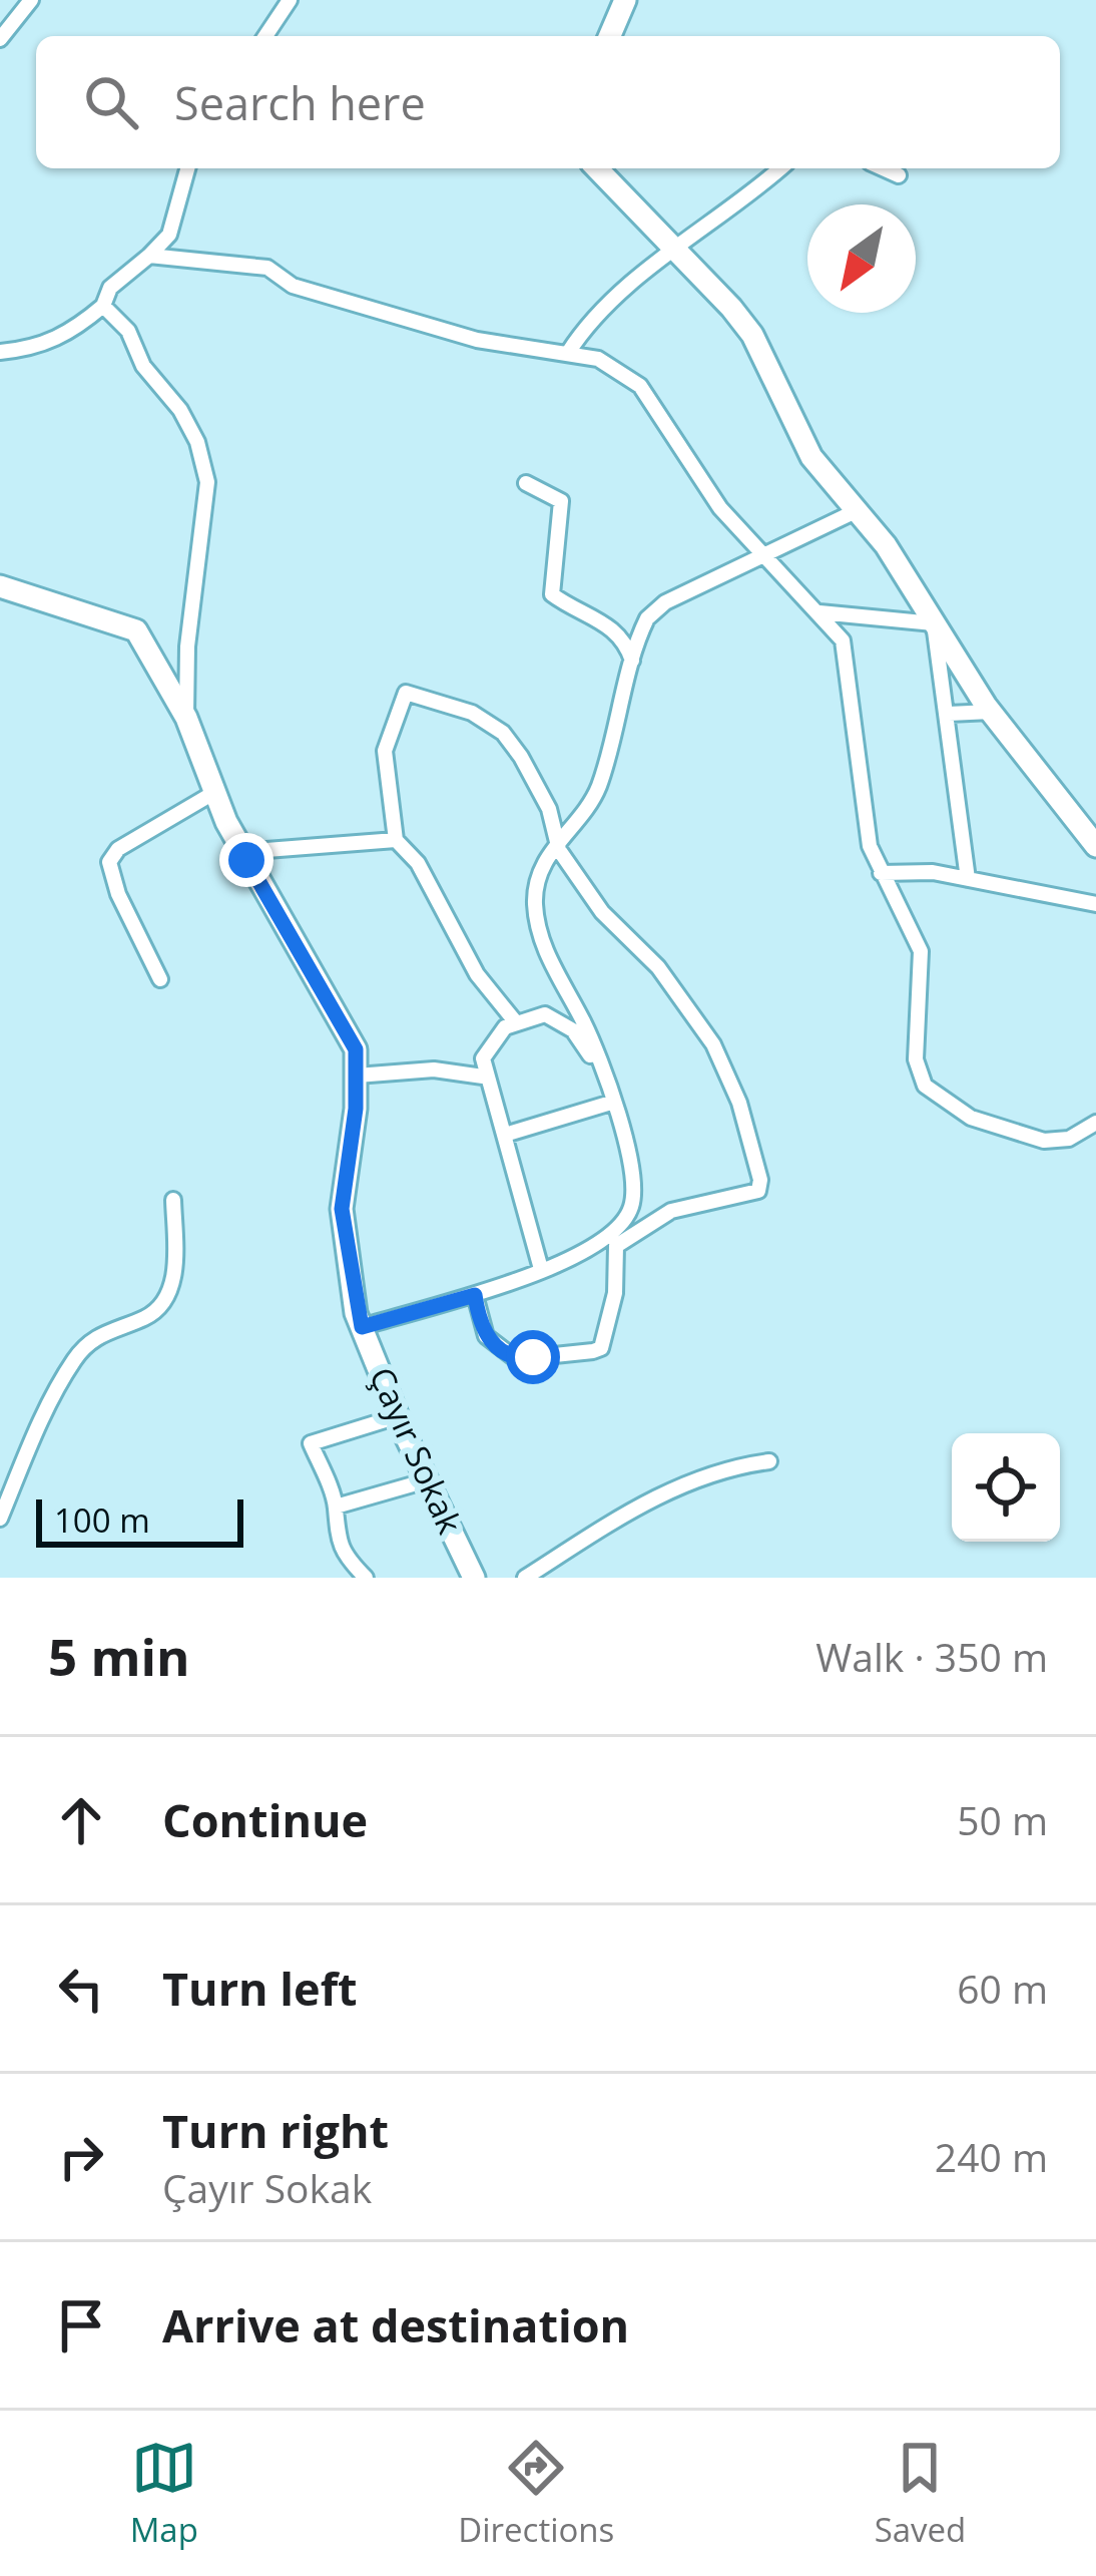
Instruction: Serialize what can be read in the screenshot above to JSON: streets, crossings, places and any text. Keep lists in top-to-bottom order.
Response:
{
  "streets": {
    "street": ["Çayır Sokak"]
  },
  "scale_bar": "100 m",
  "north": "bottom left",
  "page": {
    "search": "Search here",
    "scale": "100 m",
    "heading": ["5 min", "Walk · 350 m"],
    "list": [
      ["Continue", "50 m"],
      ["Turn left", "60 m"],
      ["Turn right", "Çayır Sokak", "240 m"],
      "Arrive at destination"
    ],
    "nav": ["Map", "Directions", "Saved"]
  }
}
